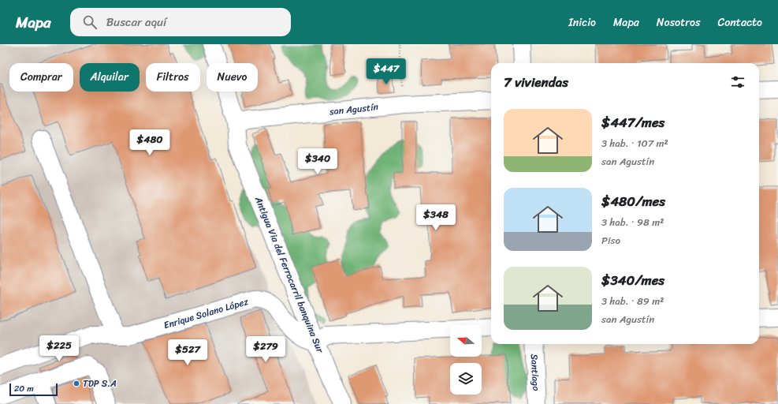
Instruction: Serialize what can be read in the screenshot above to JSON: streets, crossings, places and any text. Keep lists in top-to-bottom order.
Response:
{
  "streets": {
    "street": [
      "san Agustín",
      "Antigua Via del Ferrocarril banquina Sur",
      "Enrique Solano López",
      "Santiago"
    ]
  },
  "crossings": [
    ["san Agustín", "Antigua Via del Ferrocarril banquina Sur"],
    ["Antigua Via del Ferrocarril banquina Sur", "Enrique Solano López"]
  ],
  "places": ["TDP S.A"],
  "scale_bar": "20 m",
  "north": "left",
  "page": {
    "header": "Mapa",
    "search": "Buscar aquí",
    "nav": [
      "Inicio",
      "Mapa",
      "Nosotros",
      "Contacto"
    ],
    "price": [
      "$447",
      "$480",
      "$340",
      "$348",
      "$225",
      "$279",
      "$527"
    ],
    "chip": [
      "Comprar",
      "Alquilar",
      "Filtros",
      "Nuevo"
    ],
    "heading": "7 viviendas",
    "list": [
      {
        "name": "$447/mes",
        "note": "3 hab. · 107 m² · san Agustín"
      },
      {
        "name": "$480/mes",
        "note": "3 hab. · 98 m² · Piso"
      },
      {
        "name": "$340/mes",
        "note": "3 hab. · 89 m² · san Agustín"
      }
    ],
    "scale": "20 m"
  }
}
